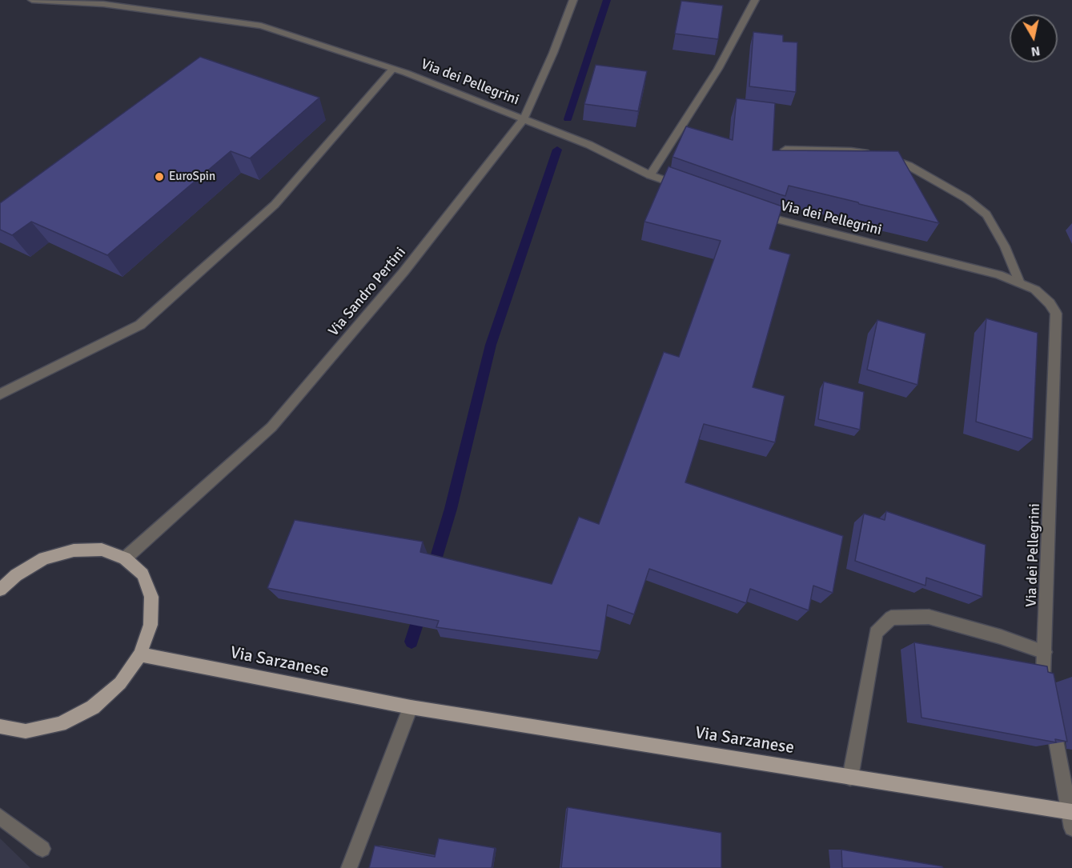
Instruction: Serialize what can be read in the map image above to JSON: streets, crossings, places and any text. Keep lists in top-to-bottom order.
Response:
{
  "streets": {
    "main road": ["Via Sarzanese"],
    "street": ["Via dei Pellegrini", "Via Sandro Pertini"]
  },
  "crossings": [
    ["Via dei Pellegrini", "Via Sandro Pertini"]
  ],
  "places": ["EuroSpin"],
  "north": "bottom"
}
